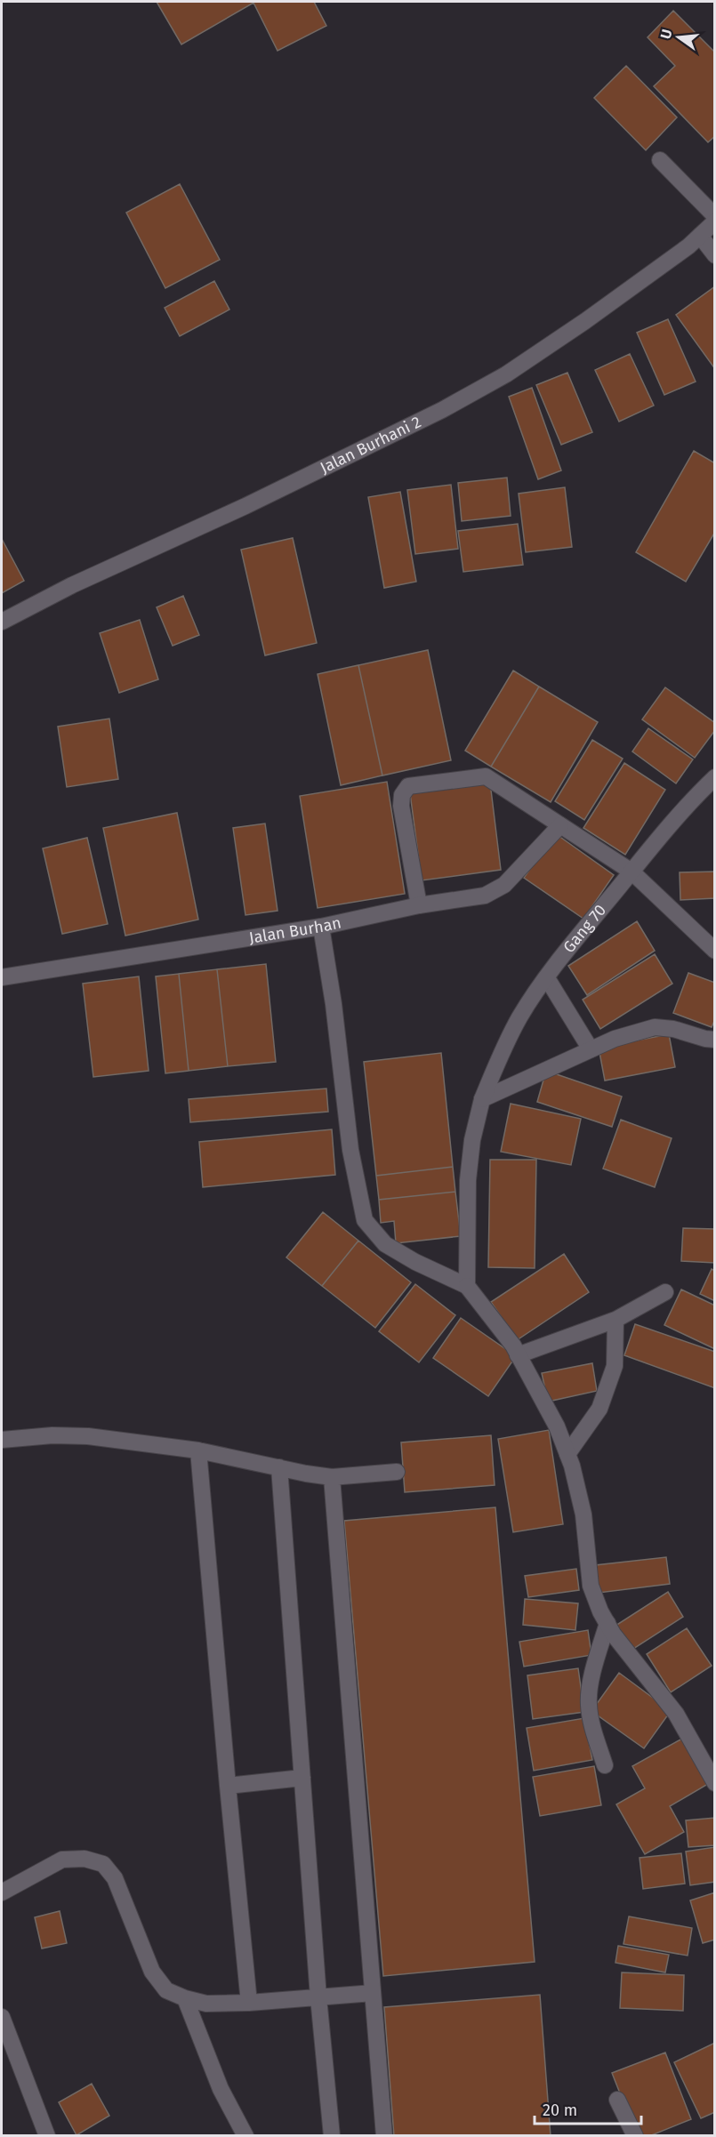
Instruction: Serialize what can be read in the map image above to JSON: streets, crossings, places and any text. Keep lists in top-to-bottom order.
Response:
{
  "streets": {
    "street": ["Jalan Burhani 2", "Gang 70", "Jalan Burhan"]
  },
  "scale_bar": "20 m",
  "north": "left"
}
